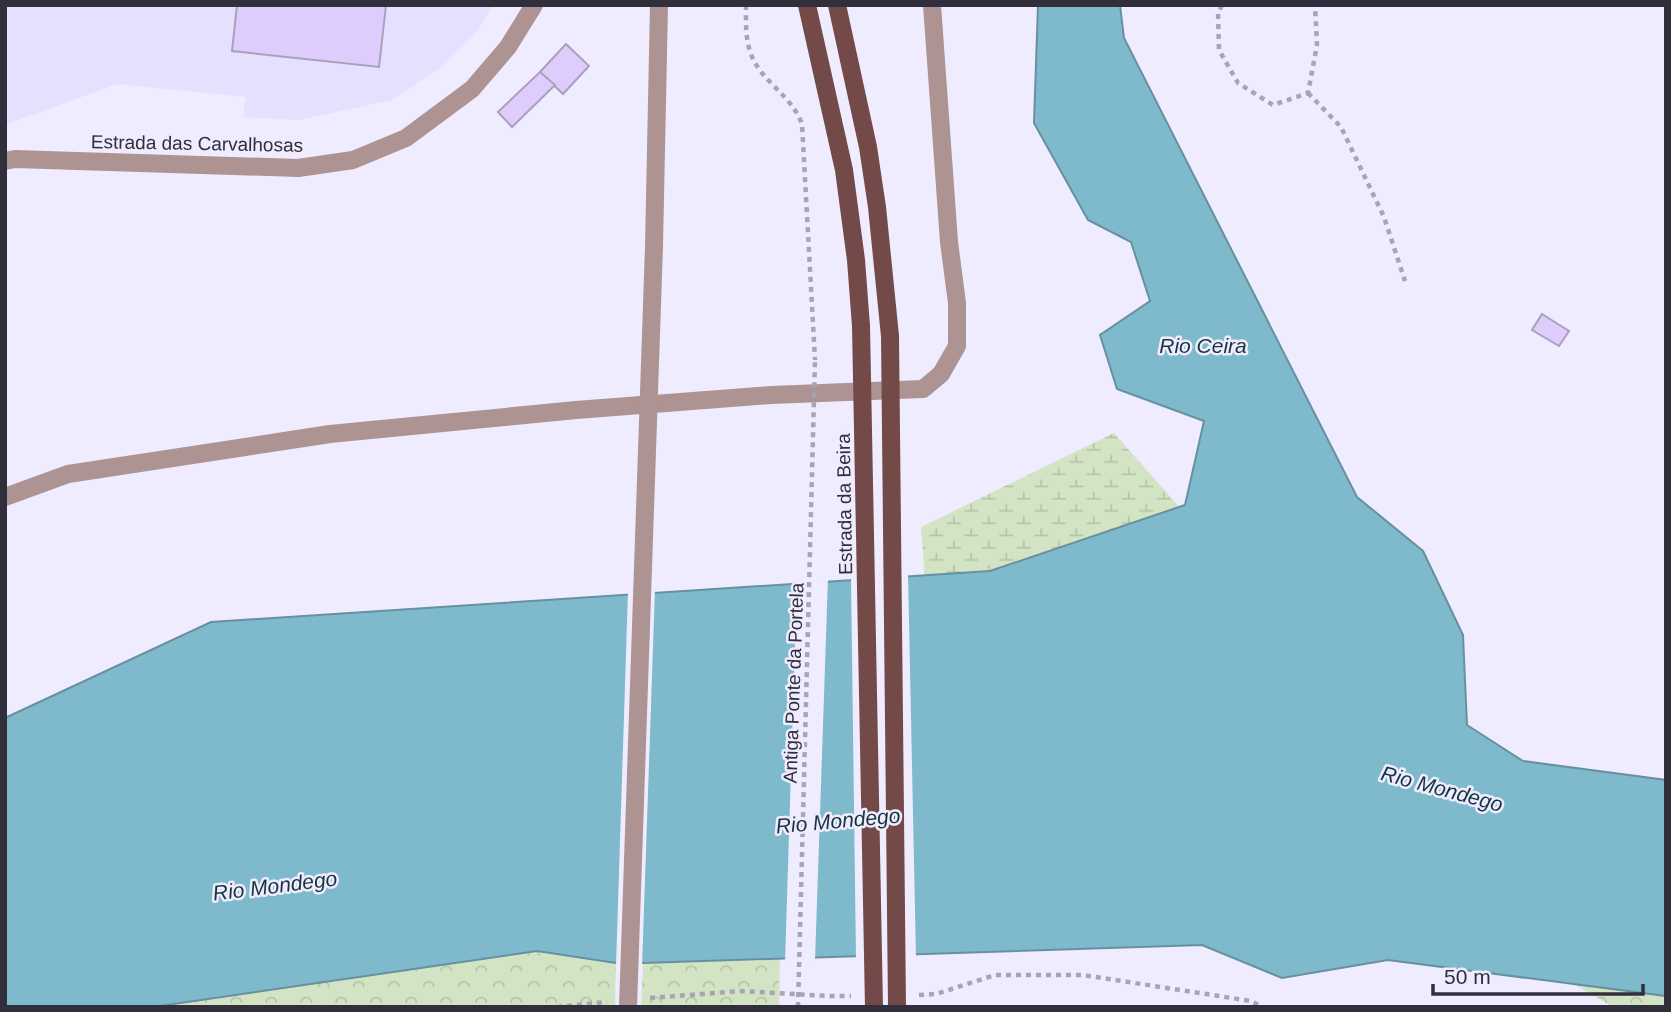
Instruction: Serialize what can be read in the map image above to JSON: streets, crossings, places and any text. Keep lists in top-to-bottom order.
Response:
{
  "streets": {
    "main road": ["Estrada da Beira"],
    "street": ["Estrada das Carvalhosas"],
    "path": ["Antiga Ponte da Portela"]
  },
  "water": ["Rio Ceira", "Rio Mondego"],
  "scale_bar": "50 m"
}
